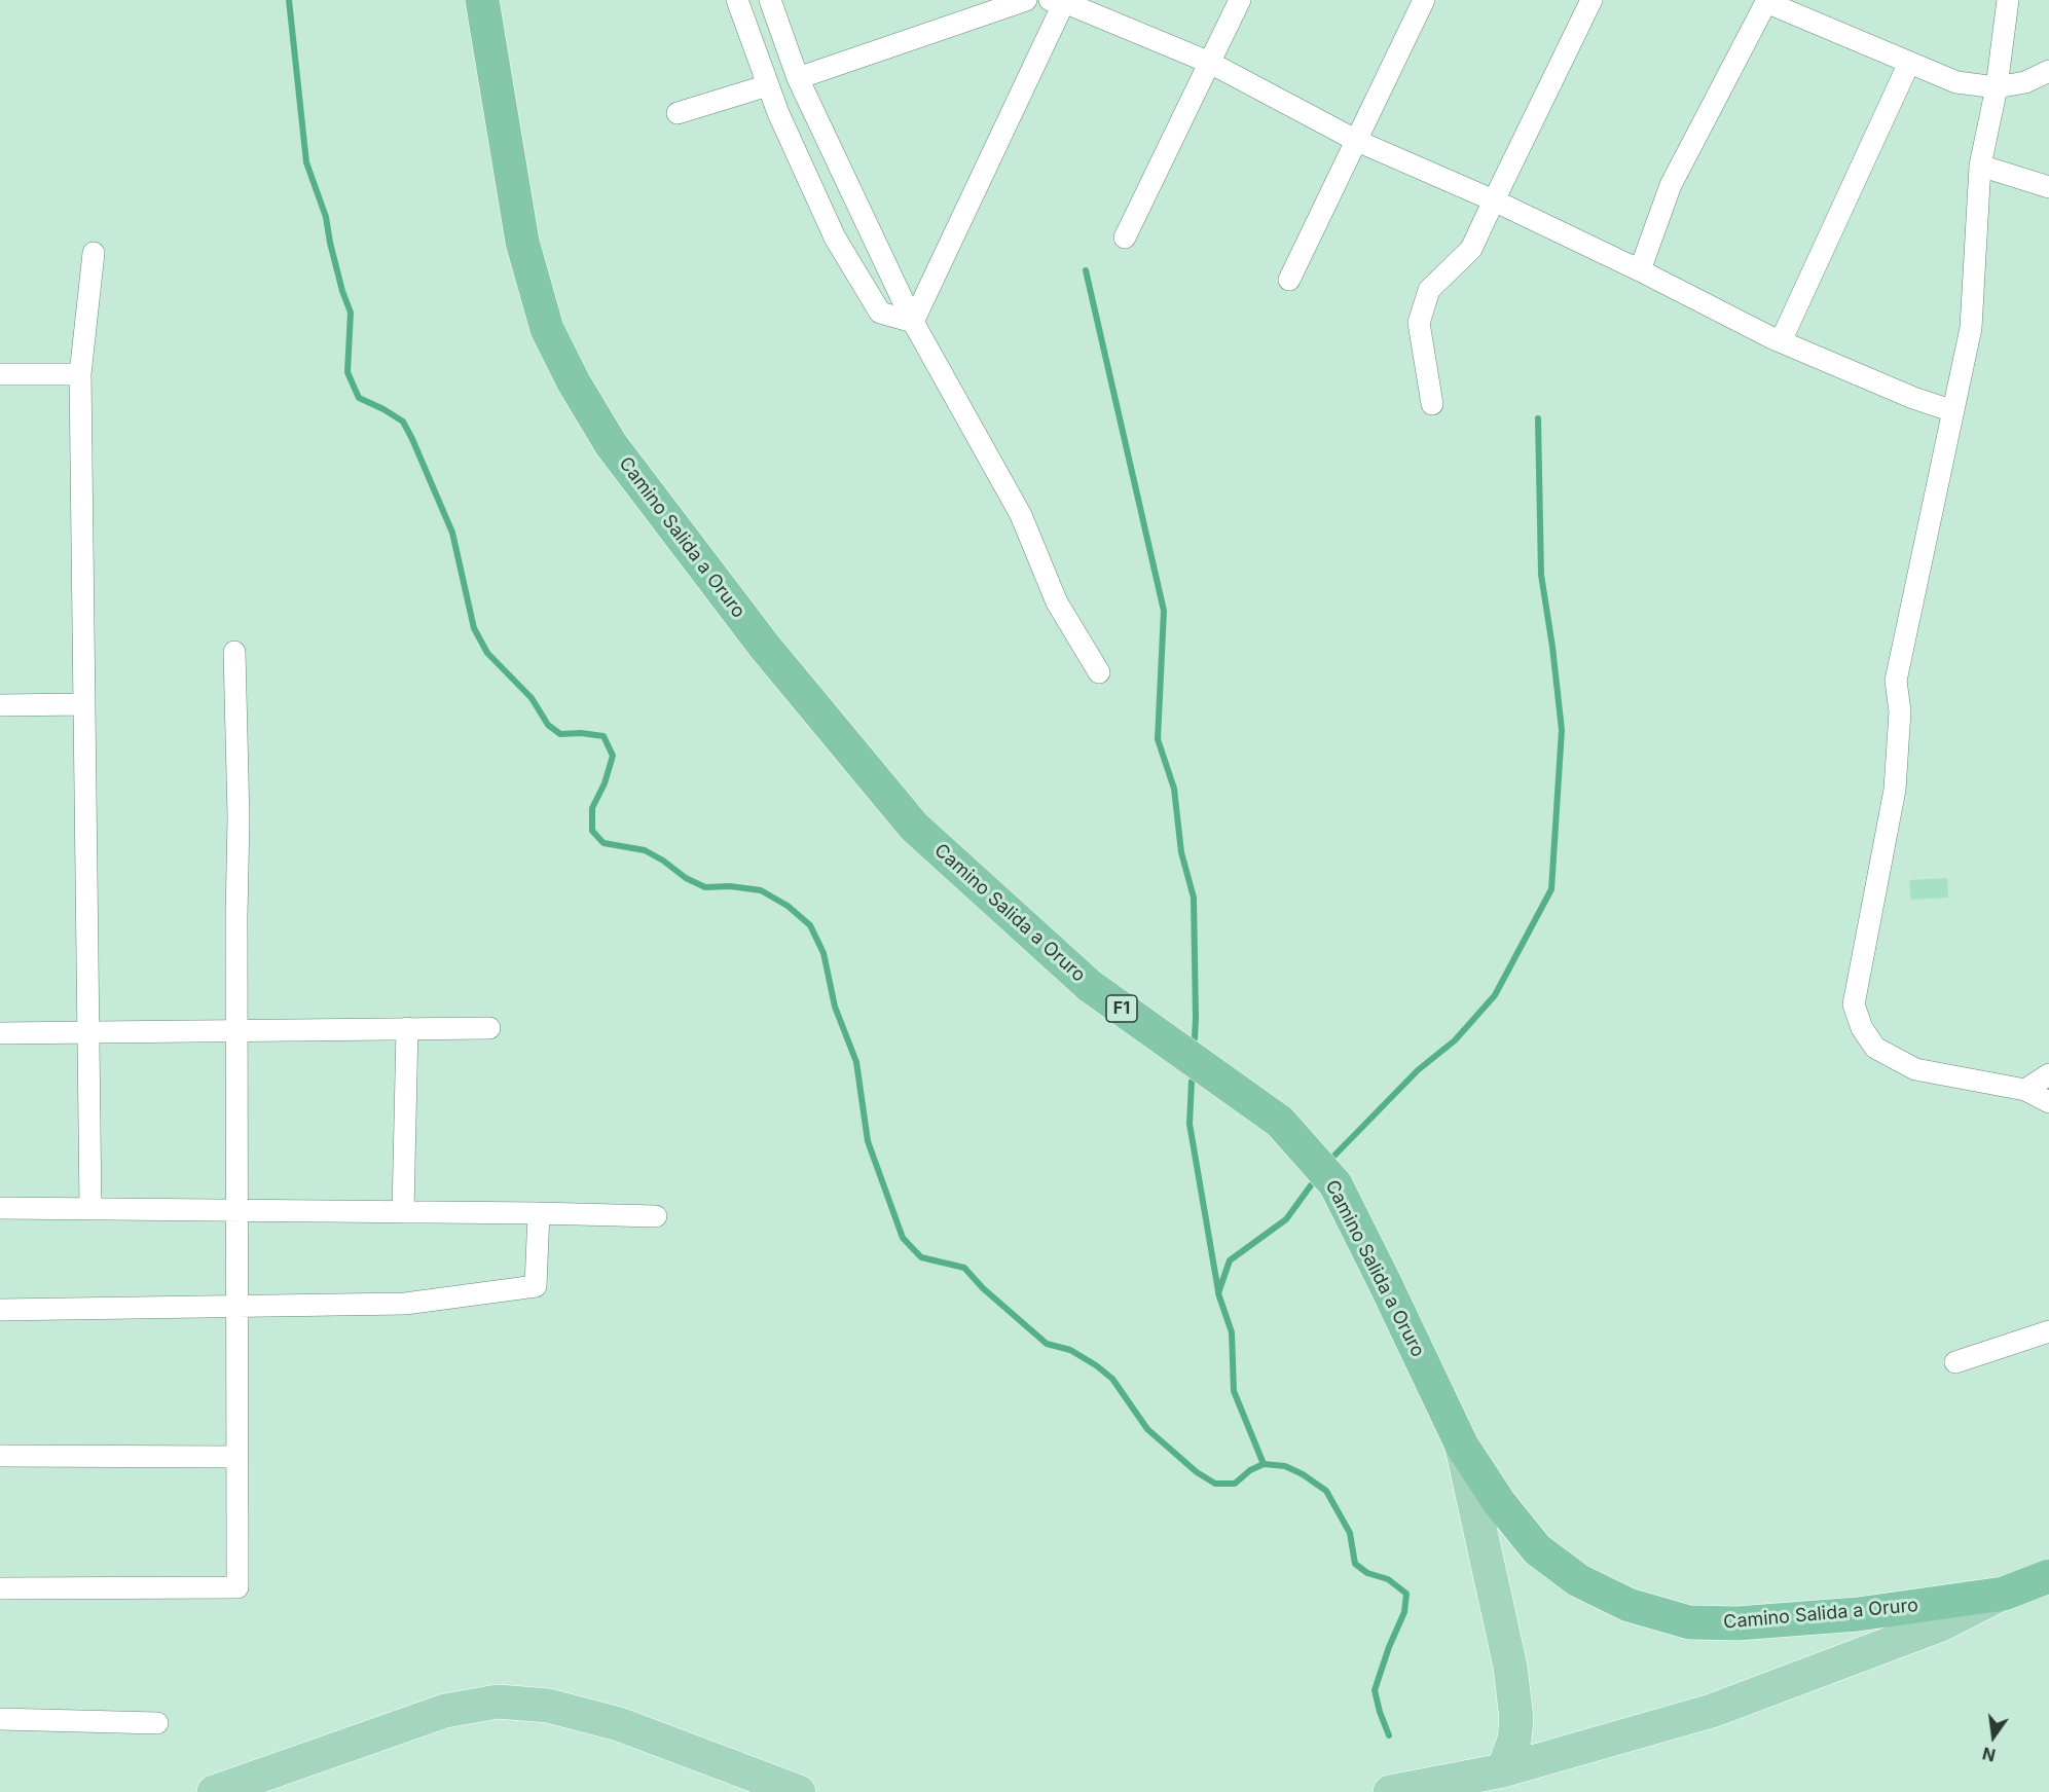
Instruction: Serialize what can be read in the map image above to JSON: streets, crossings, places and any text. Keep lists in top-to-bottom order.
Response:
{
  "streets": {
    "highway": ["Camino Salida a Oruro", "F1"]
  },
  "north": "bottom"
}
